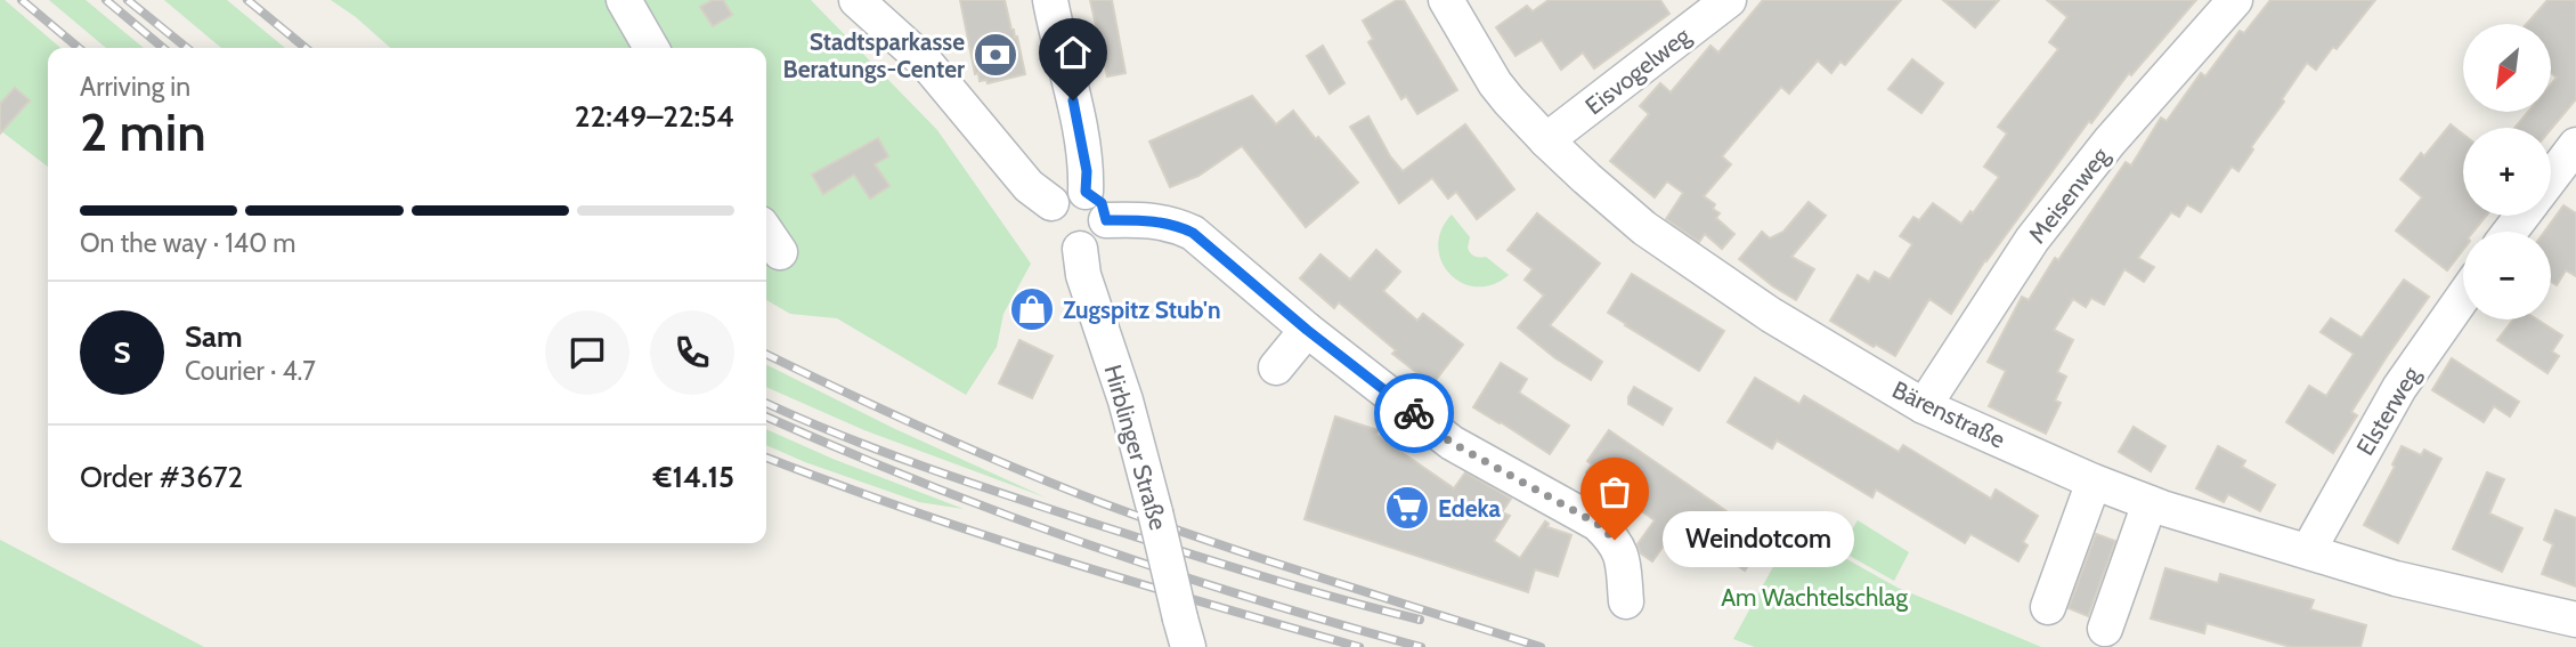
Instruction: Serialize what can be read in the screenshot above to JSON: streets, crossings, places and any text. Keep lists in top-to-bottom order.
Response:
{
  "streets": {
    "street": [
      "Eisvogelweg",
      "Meisenweg",
      "Elsterweg",
      "Bärenstraße",
      "Hirblinger Straße"
    ]
  },
  "crossings": [
    ["Eisvogelweg", "Bärenstraße"],
    ["Meisenweg", "Bärenstraße"],
    ["Elsterweg", "Bärenstraße"]
  ],
  "parks": ["Am Wachtelschlag"],
  "places": {
    "bank": ["Stadtsparkasse Beratungs-Center"],
    "shop": ["Zugspitz Stub'n"],
    "supermarket": ["Edeka"],
    "other": ["Weindotcom"]
  },
  "north": "bottom left",
  "page": {
    "map_buttons": ["+", "−"],
    "heading": ["2 min", "Arriving in", "22:49–22:54"],
    "panel": [
      "Sam",
      "Courier · 4.7",
      "Order #3672",
      "€14.15"
    ],
    "bar": "On the way · 140 m",
    "round": "S",
    "bubble": "Weindotcom"
  }
}
